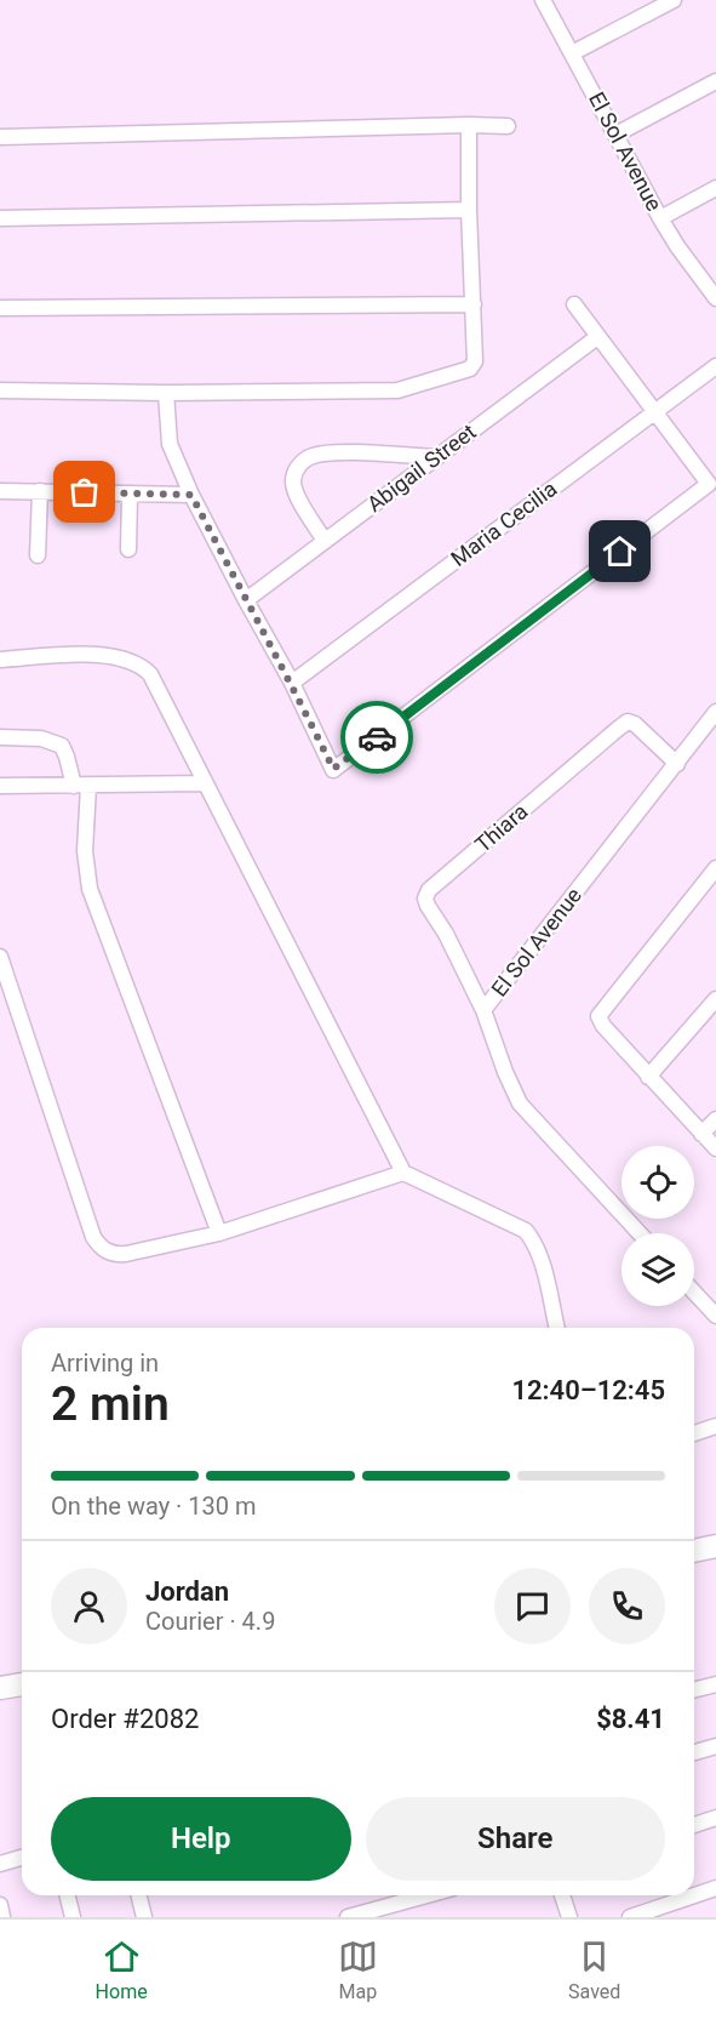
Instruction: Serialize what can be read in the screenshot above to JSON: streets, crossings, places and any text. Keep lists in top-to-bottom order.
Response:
{
  "streets": {
    "street": [
      "El Sol Avenue",
      "Abigail Street",
      "Maria Cecilia",
      "Thiara"
    ]
  },
  "crossings": [
    ["El Sol Avenue", "Thiara"]
  ],
  "page": {
    "heading": ["2 min", "Arriving in", "12:40–12:45"],
    "panel": [
      "Jordan",
      "Courier · 4.9",
      "Order #2082",
      "$8.41"
    ],
    "bar": "On the way · 130 m",
    "buttons": ["Help", "Share"],
    "tabs": ["Home", "Map", "Saved"]
  }
}
